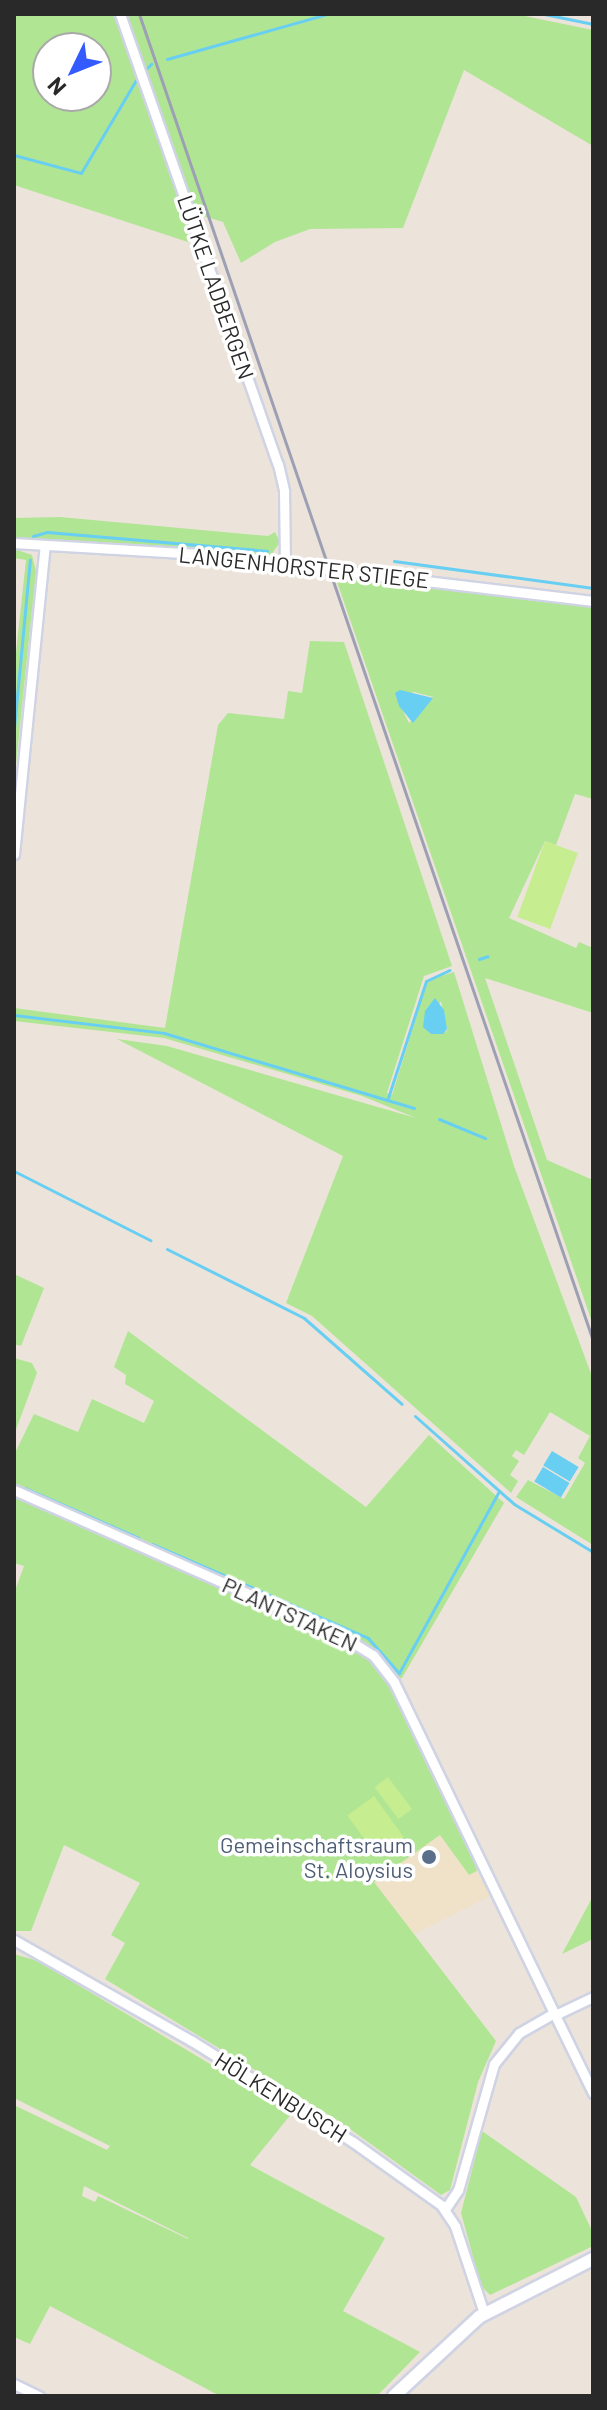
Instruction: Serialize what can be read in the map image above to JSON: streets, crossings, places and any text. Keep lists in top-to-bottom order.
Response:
{
  "streets": {
    "street": [
      "LÜTKE LADBERGEN",
      "LANGENHORSTER STIEGE",
      "PLANTSTAKEN",
      "HÖLKENBUSCH"
    ]
  },
  "crossings": [
    ["LÜTKE LADBERGEN", "LANGENHORSTER STIEGE"]
  ],
  "places": ["Gemeinschaftsraum St. Aloysius"],
  "north": "bottom left"
}
